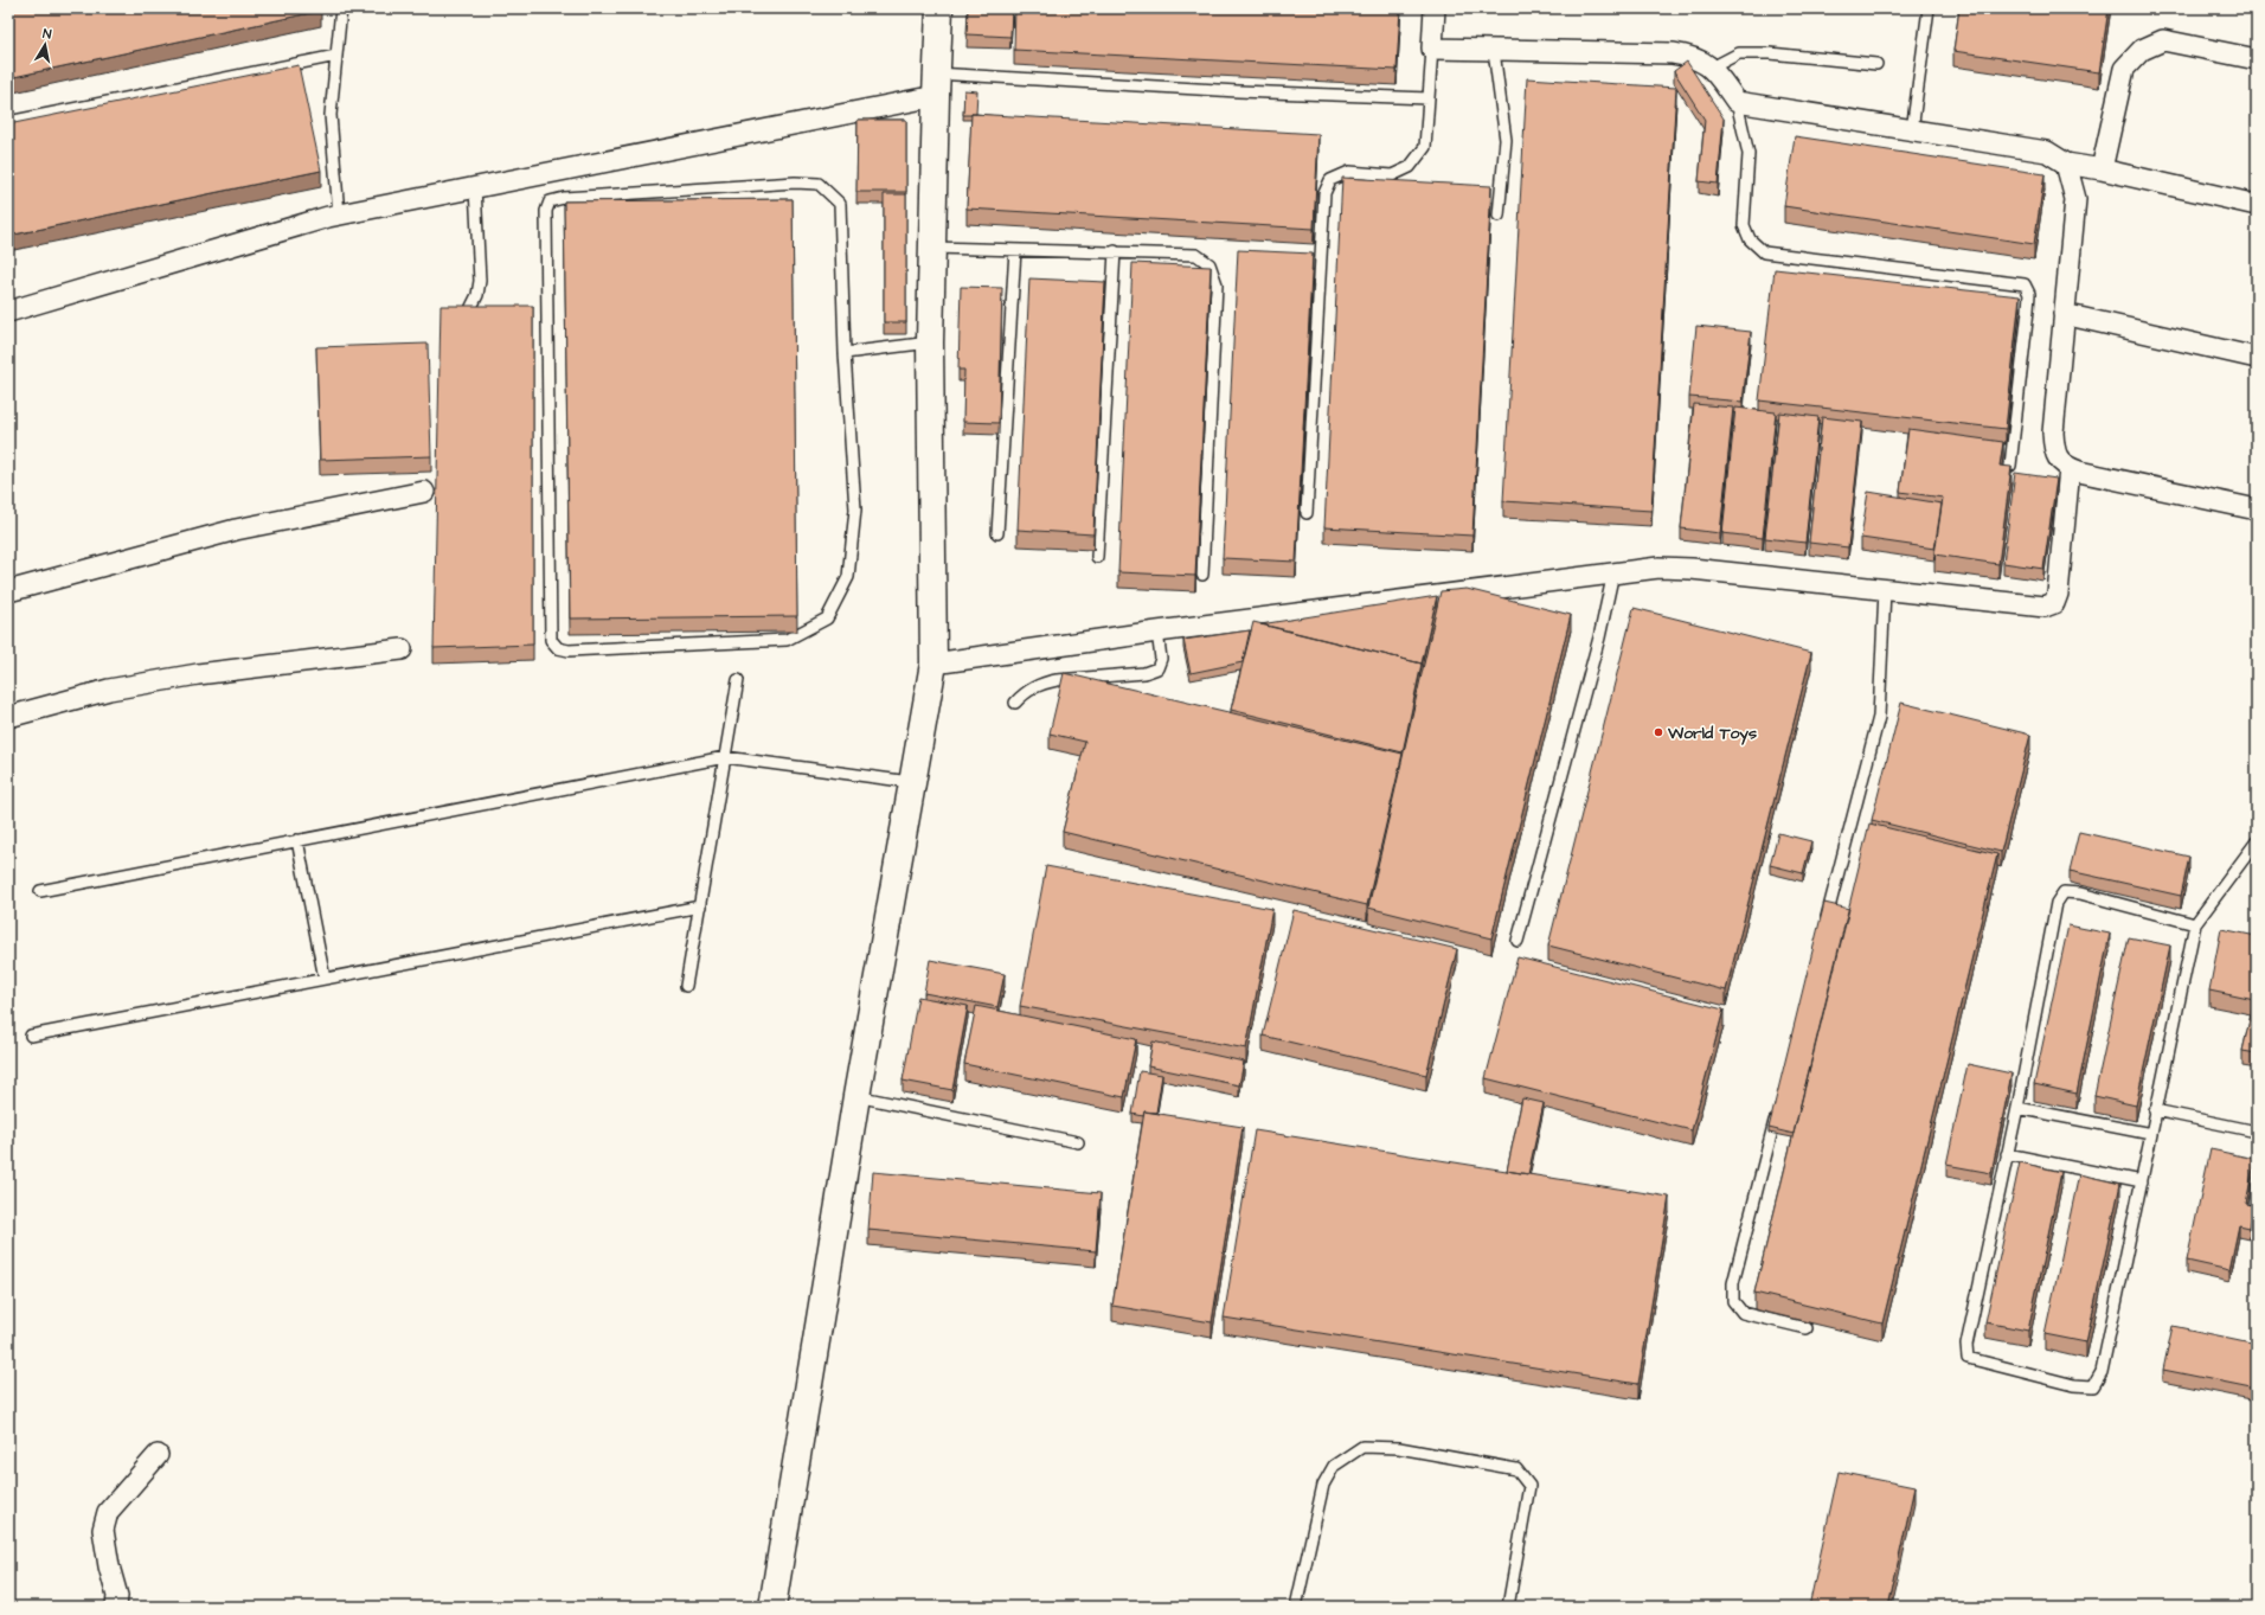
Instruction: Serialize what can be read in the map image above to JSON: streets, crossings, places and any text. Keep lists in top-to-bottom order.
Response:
{
  "places": ["World Toys"],
  "north": "top"
}
